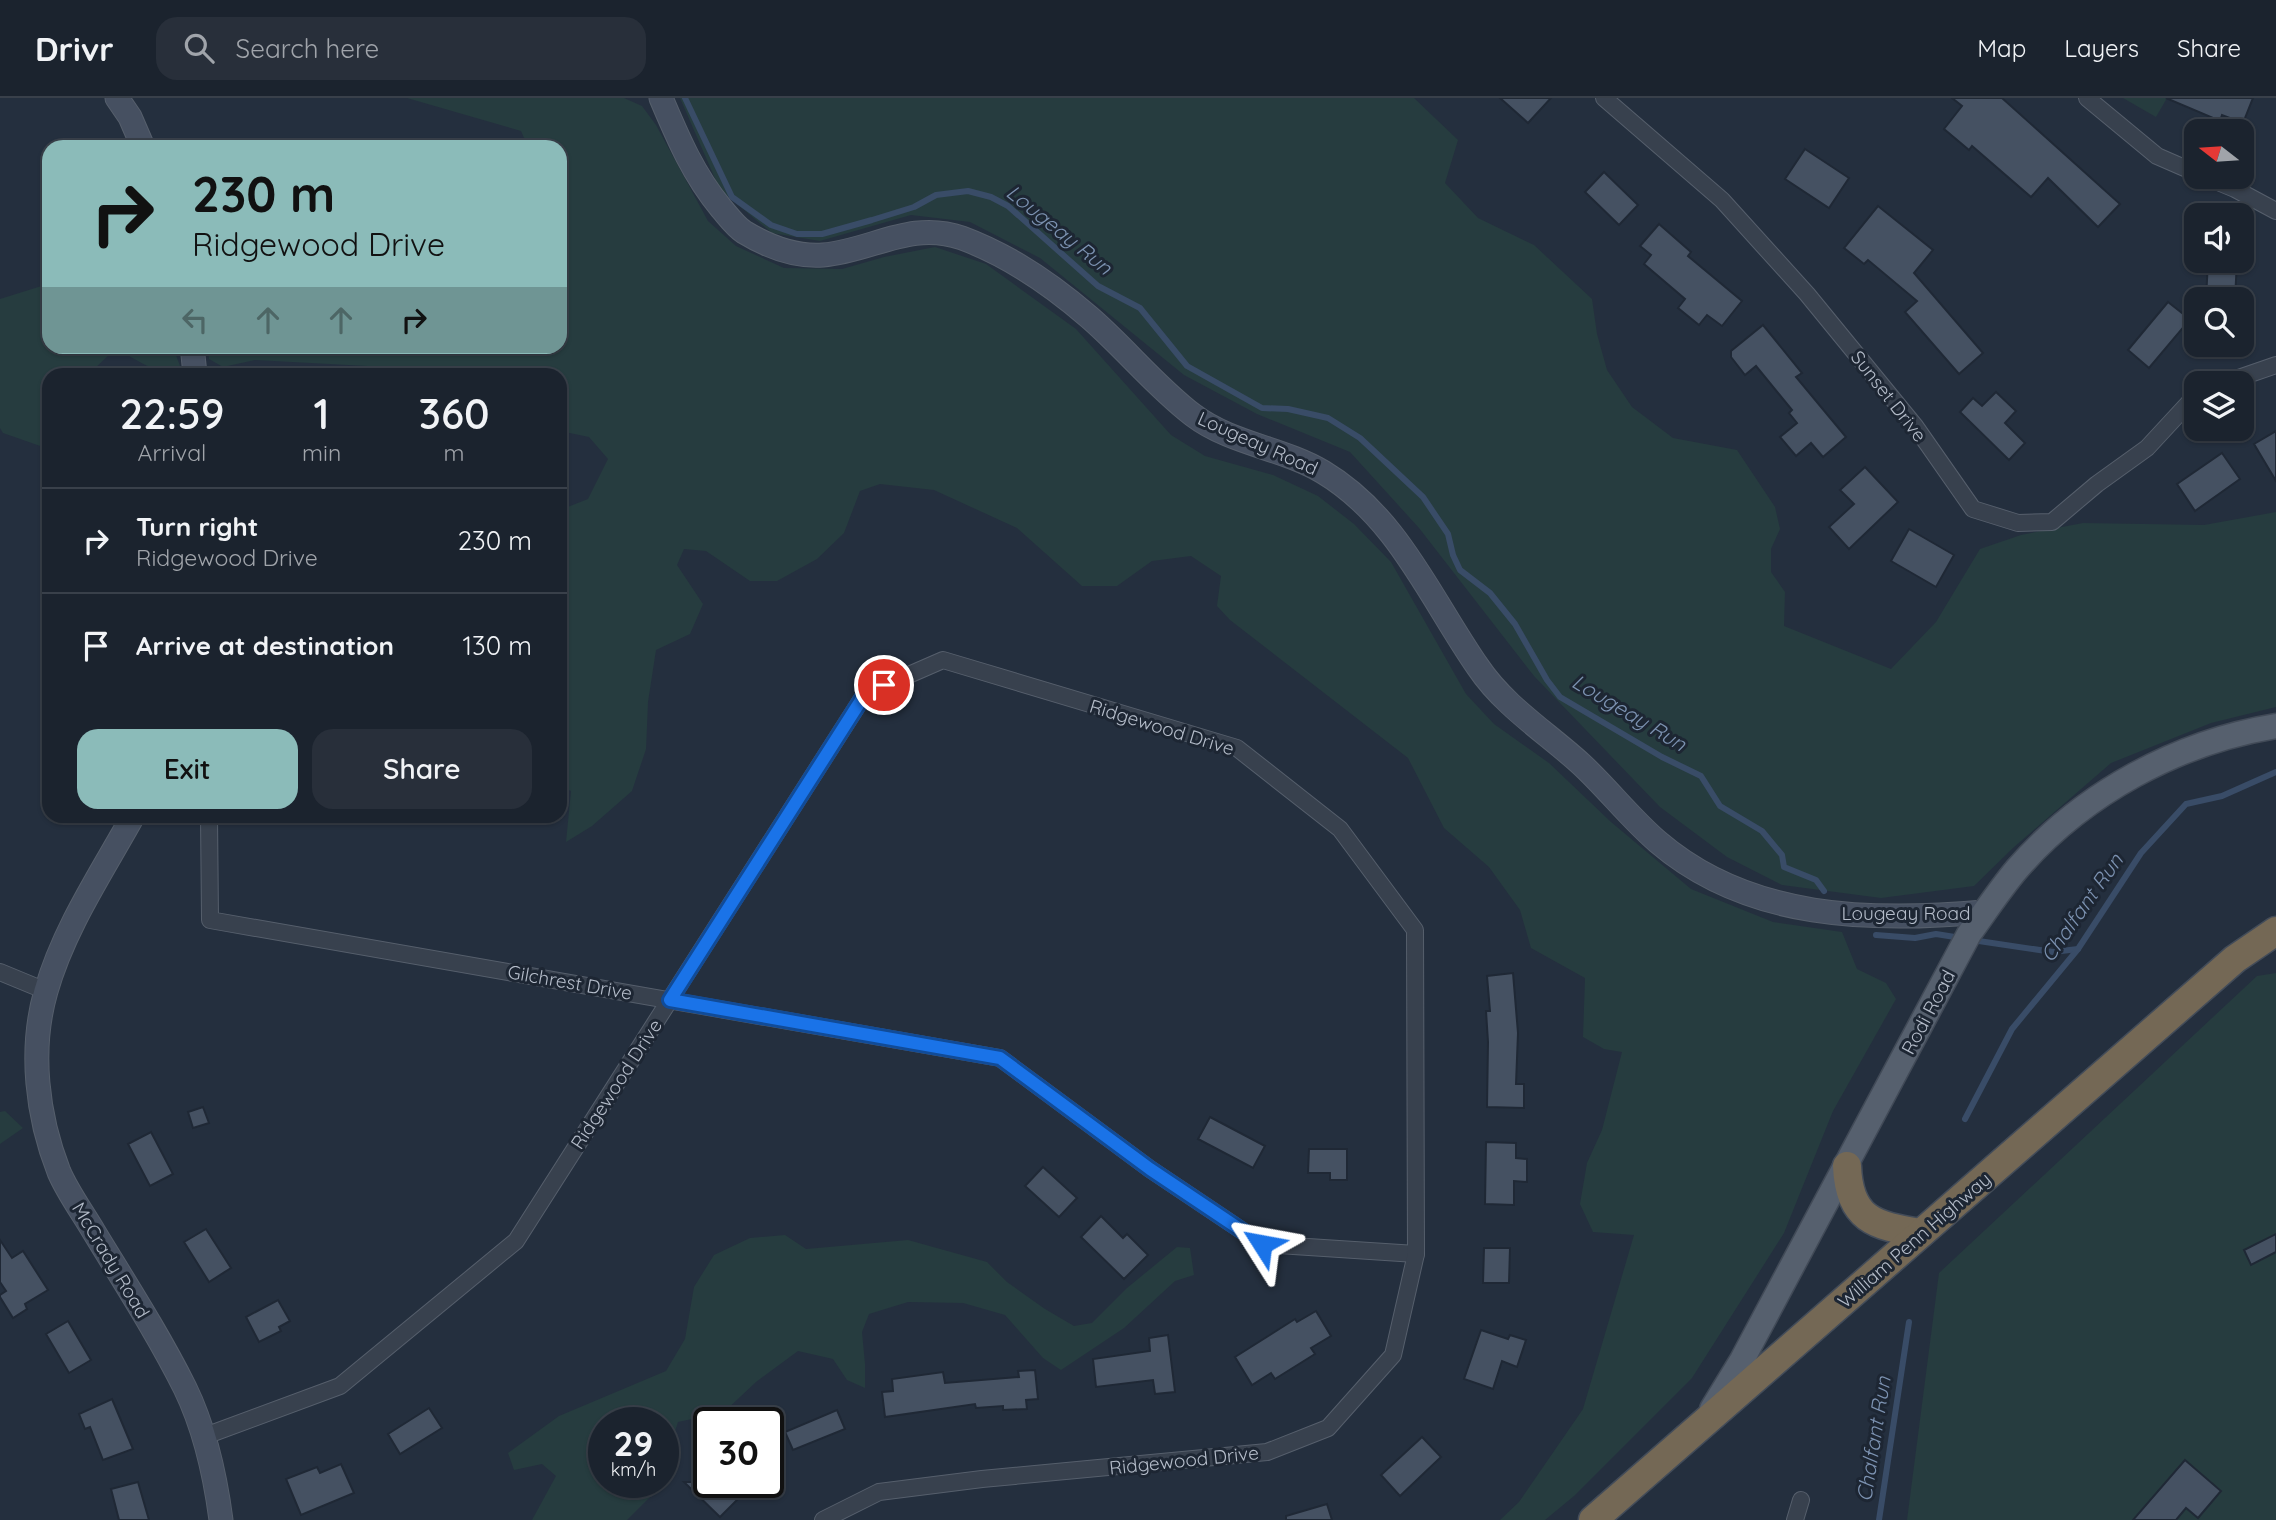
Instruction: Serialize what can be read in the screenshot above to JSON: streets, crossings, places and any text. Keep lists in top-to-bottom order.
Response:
{
  "streets": {
    "highway": ["William Penn Highway"],
    "main road": ["Rodi Road"],
    "street": [
      "Sunset Drive",
      "Lougeay Road",
      "Ridgewood Drive",
      "Gilchrest Drive",
      "McCrady Road"
    ]
  },
  "crossings": [
    ["Lougeay Road", "Rodi Road"],
    ["Ridgewood Drive", "Gilchrest Drive"],
    ["Ridgewood Drive", "McCrady Road"],
    ["Rodi Road", "William Penn Highway"]
  ],
  "water": ["Lougeay Run", "Chalfant Run"],
  "north": "left",
  "page": {
    "header": "Drivr",
    "search": "Search here",
    "nav": ["Map", "Layers", "Share"],
    "turn": ["230 m", "Ridgewood Drive"],
    "eta": [
      "22:59",
      "Arrival",
      "1",
      "min",
      "360",
      "m"
    ],
    "list": [
      {
        "name": "Turn right",
        "note": "Ridgewood Drive",
        "value": "230 m"
      },
      {
        "name": "Arrive at destination",
        "value": "130 m"
      }
    ],
    "buttons": ["Exit", "Share"],
    "speed": "29 km/h",
    "limit": "30"
  }
}
